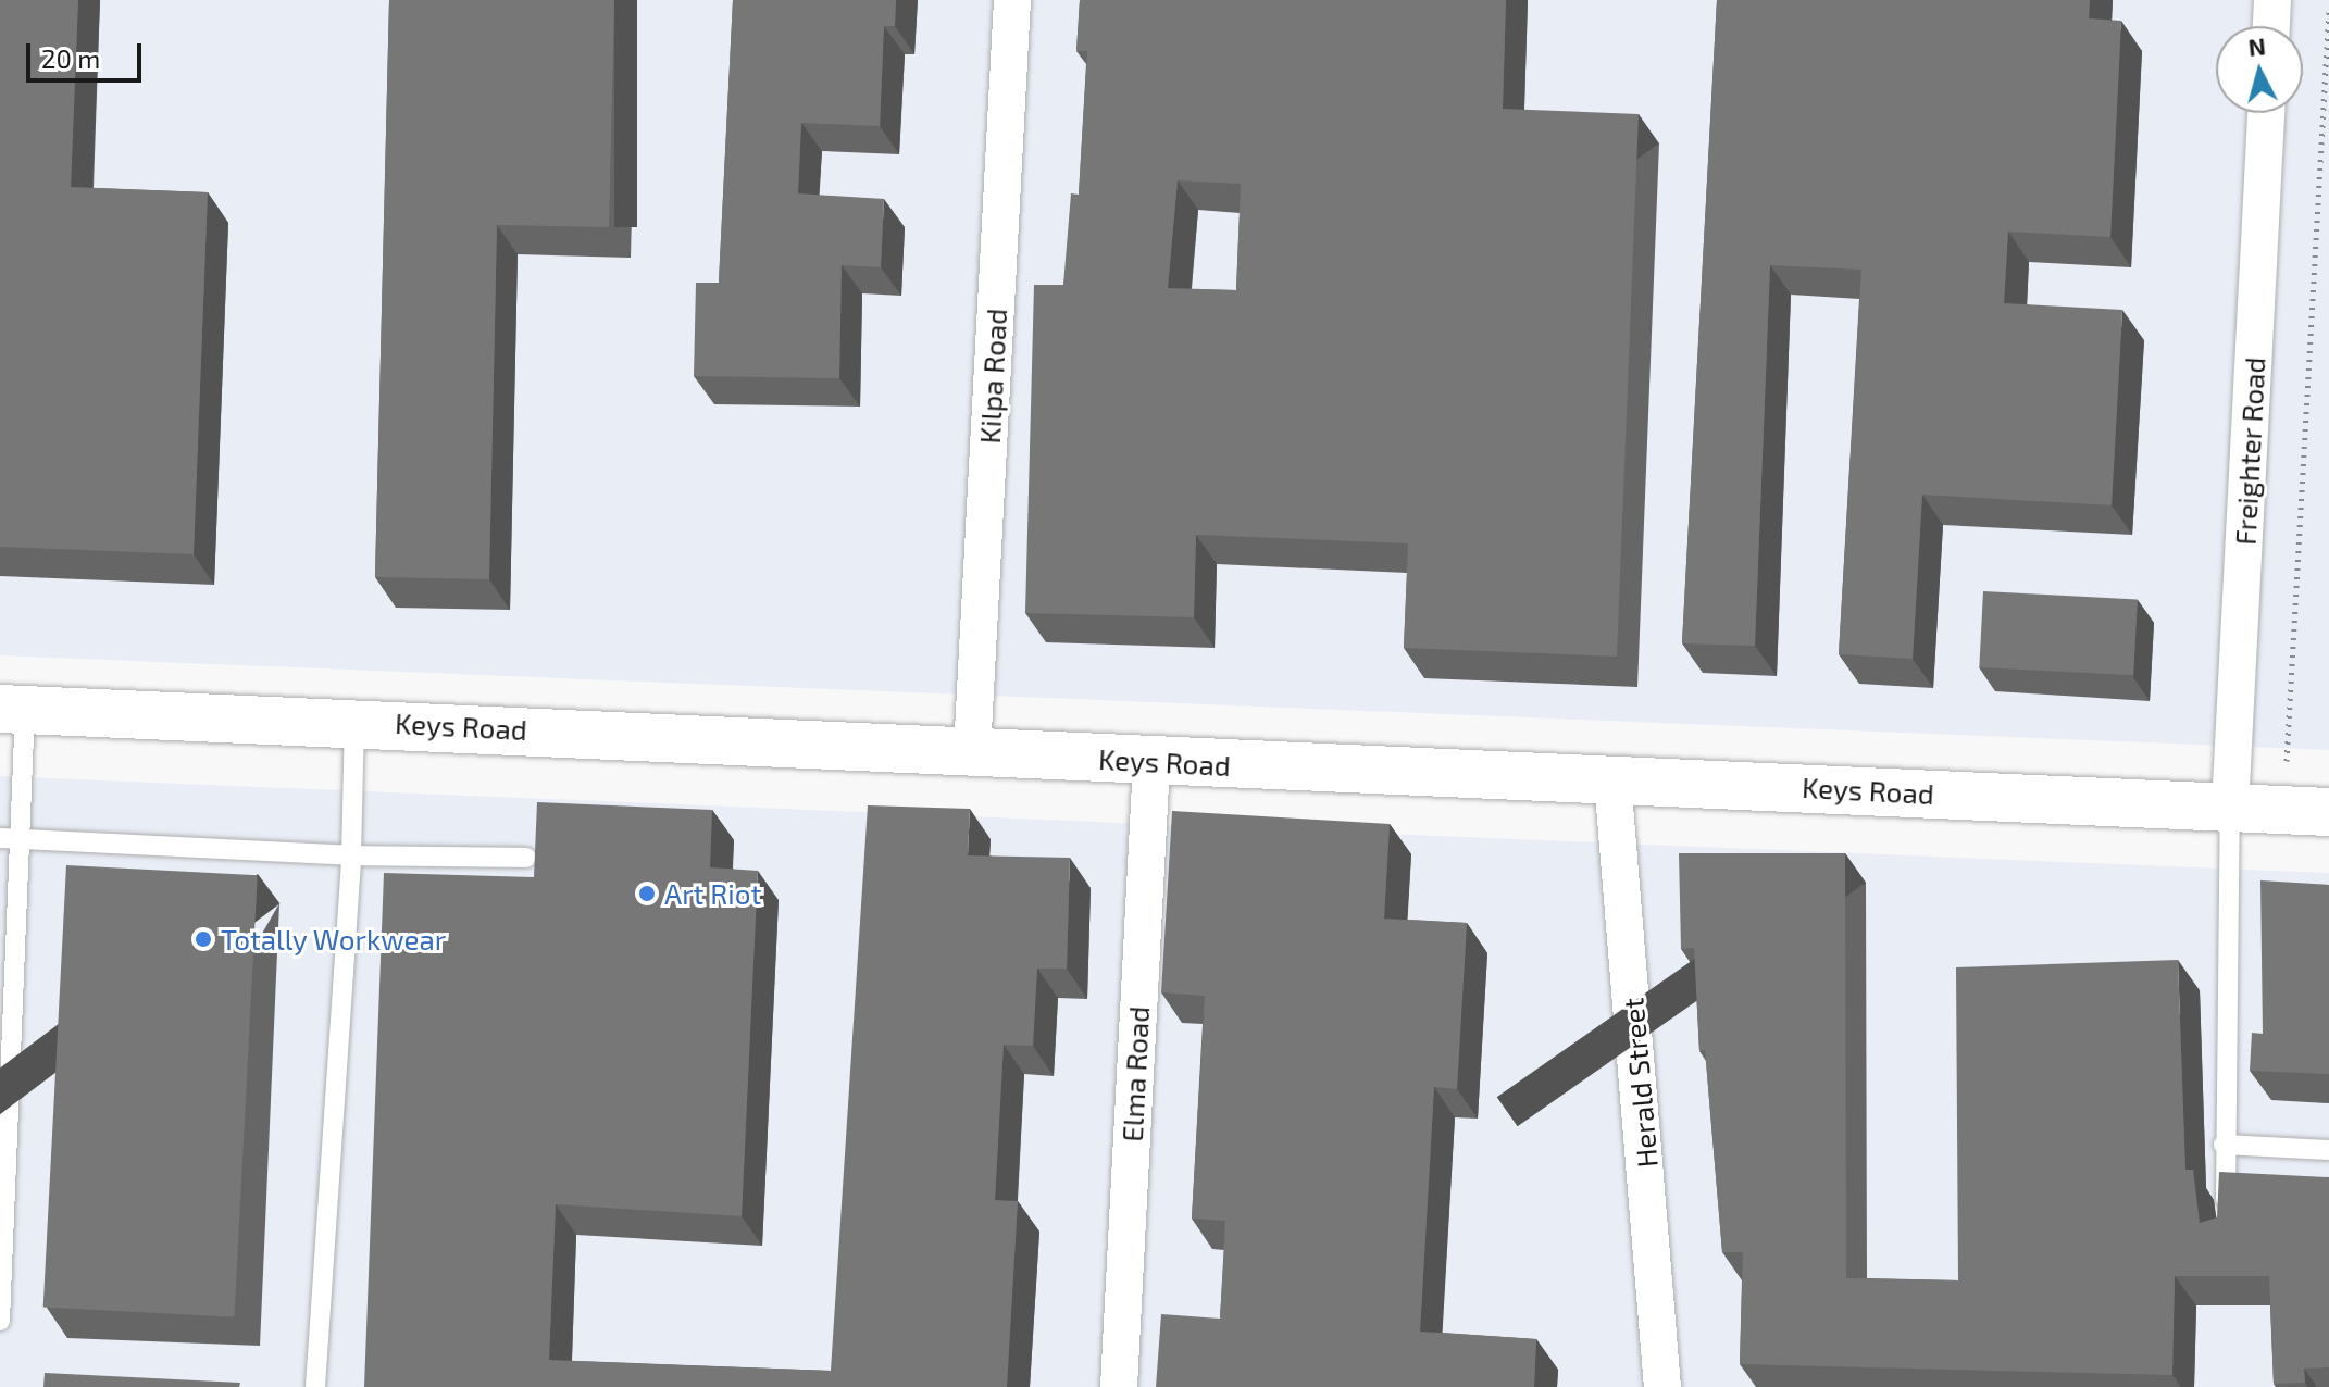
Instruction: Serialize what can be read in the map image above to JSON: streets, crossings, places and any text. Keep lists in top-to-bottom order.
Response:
{
  "streets": {
    "street": [
      "Kilpa Road",
      "Freighter Road",
      "Keys Road",
      "Elma Road",
      "Herald Street"
    ]
  },
  "crossings": [
    ["Kilpa Road", "Keys Road"],
    ["Freighter Road", "Keys Road"],
    ["Keys Road", "Elma Road"],
    ["Keys Road", "Herald Street"]
  ],
  "places": ["Art Riot", "Totally Workwear"],
  "scale_bar": "20 m",
  "north": "top"
}
